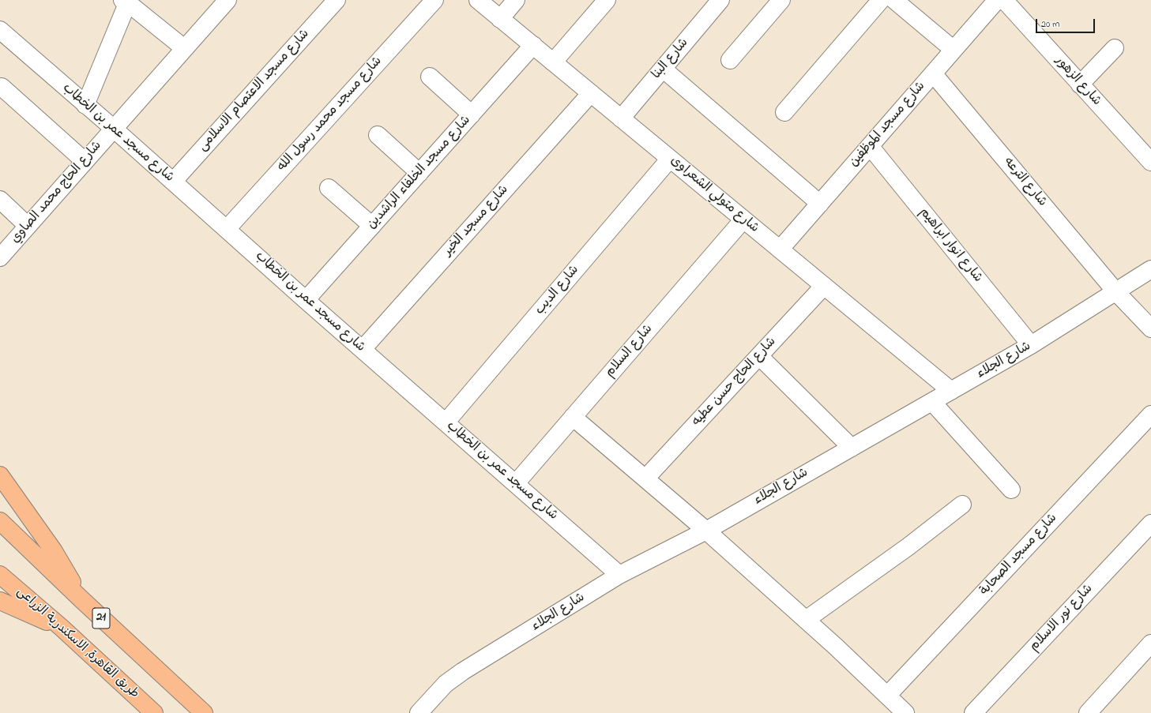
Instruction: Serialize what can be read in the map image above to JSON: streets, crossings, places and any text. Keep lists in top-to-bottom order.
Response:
{
  "streets": {
    "highway": ["21", "طريق القاهرة, الاسكندرية الزراعى"],
    "street": [
      "شارع البنا",
      "شارع الزهور",
      "شارع مسجد الاعتصام الاسلامى",
      "شارع مسجد محمد رسول الله",
      "شارع مسجد الموظفين",
      "شارع مسجد عمر بن الخطاب",
      "شارع مسجد الخلفاء الراشدين",
      "شارع الترعه",
      "شارع الحاج محمد الصاوي",
      "شارع متولي الشعراوى",
      "شارع مسجد الخير",
      "شارع انوار ابراهيم",
      "شارع الديب",
      "شارع السلام",
      "شارع الجلاء",
      "شارع الحاج حسن عطيه",
      "شارع مسجد الصحابة",
      "شارع نور الاسلام"
    ]
  },
  "crossings": [
    ["شارع البنا", "شارع متولي الشعراوى"],
    ["شارع مسجد الاعتصام الاسلامى", "شارع مسجد عمر بن الخطاب"],
    ["شارع مسجد محمد رسول الله", "شارع مسجد عمر بن الخطاب"],
    ["شارع مسجد الموظفين", "شارع الترعه"],
    ["شارع مسجد الموظفين", "شارع متولي الشعراوى"],
    ["شارع مسجد الموظفين", "شارع انوار ابراهيم"],
    ["شارع مسجد عمر بن الخطاب", "شارع مسجد الخلفاء الراشدين"],
    ["شارع مسجد عمر بن الخطاب", "شارع الحاج محمد الصاوي"],
    ["شارع مسجد عمر بن الخطاب", "شارع مسجد الخير"],
    ["شارع مسجد عمر بن الخطاب", "شارع الديب"],
    ["شارع مسجد عمر بن الخطاب", "شارع السلام"],
    ["شارع مسجد عمر بن الخطاب", "شارع الجلاء"],
    ["شارع مسجد الخلفاء الراشدين", "شارع متولي الشعراوى"],
    ["شارع الترعه", "شارع الجلاء"],
    ["شارع متولي الشعراوى", "شارع مسجد الخير"],
    ["شارع متولي الشعراوى", "شارع الديب"],
    ["شارع متولي الشعراوى", "شارع السلام"],
    ["شارع متولي الشعراوى", "شارع الجلاء"],
    ["شارع متولي الشعراوى", "شارع الحاج حسن عطيه"],
    ["شارع انوار ابراهيم", "شارع الجلاء"]
  ],
  "scale_bar": "20 m"
}
